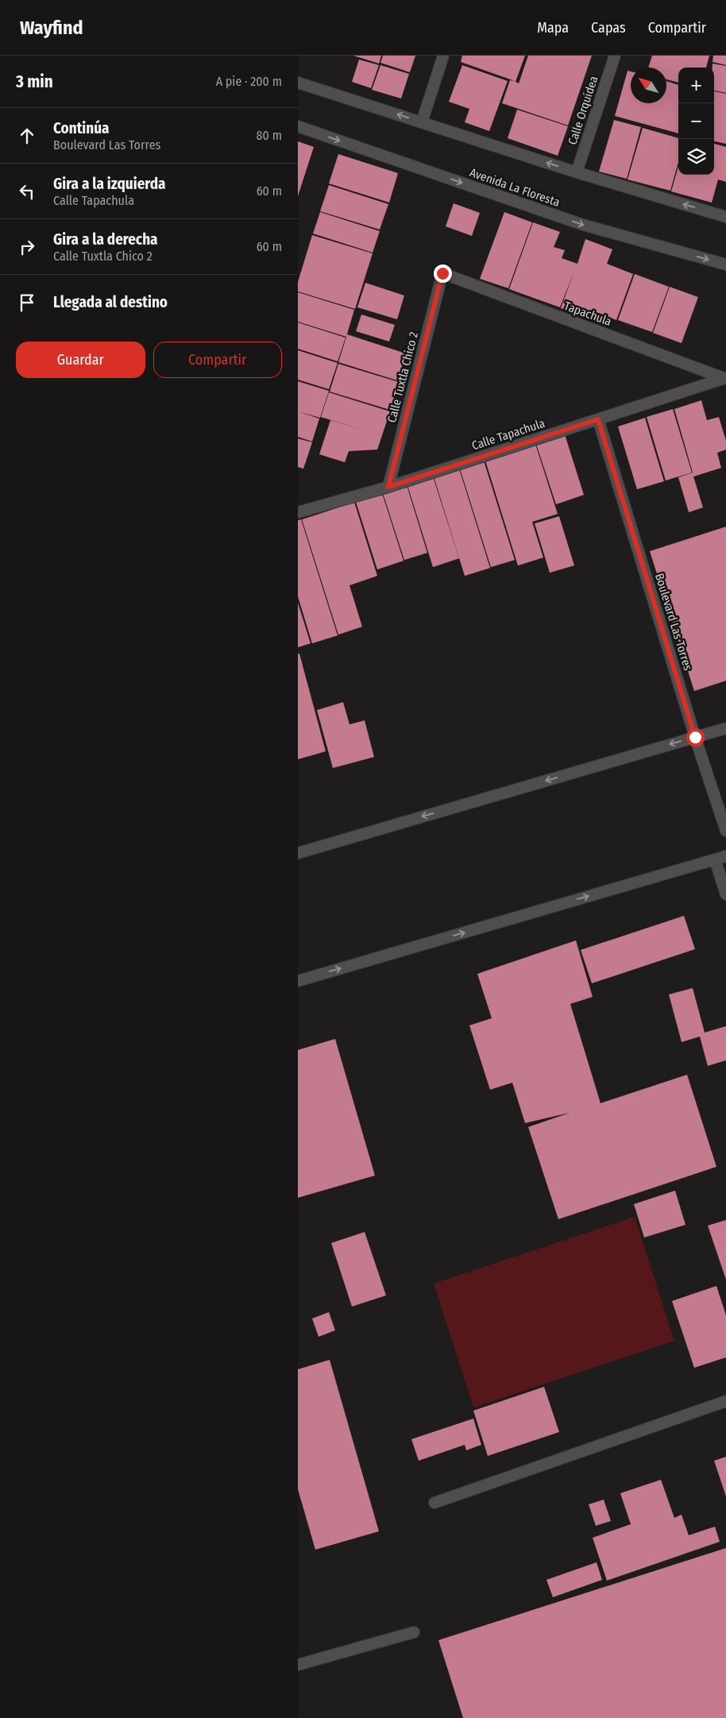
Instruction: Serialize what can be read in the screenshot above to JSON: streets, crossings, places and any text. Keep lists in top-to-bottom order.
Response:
{
  "streets": {
    "street": [
      "Calle Orquídea",
      "Avenida La Floresta",
      "Tapachula",
      "Calle Tuxtla Chico 2",
      "Calle Tapachula",
      "Boulevard Las Torres"
    ]
  },
  "crossings": [
    ["Tapachula", "Calle Tuxtla Chico 2"],
    ["Tapachula", "Calle Tapachula"],
    ["Calle Tuxtla Chico 2", "Calle Tapachula"],
    ["Calle Tapachula", "Boulevard Las Torres"]
  ],
  "north": "top left",
  "page": {
    "header": "Wayfind",
    "nav": ["Mapa", "Capas", "Compartir"],
    "heading": ["3 min", "A pie · 200 m"],
    "map_buttons": ["+", "−"],
    "list": [
      ["Continúa", "Boulevard Las Torres", "80 m"],
      ["Gira a la izquierda", "Calle Tapachula", "60 m"],
      ["Gira a la derecha", "Calle Tuxtla Chico 2", "60 m"],
      "Llegada al destino"
    ],
    "buttons": ["Guardar", "Compartir"]
  }
}
